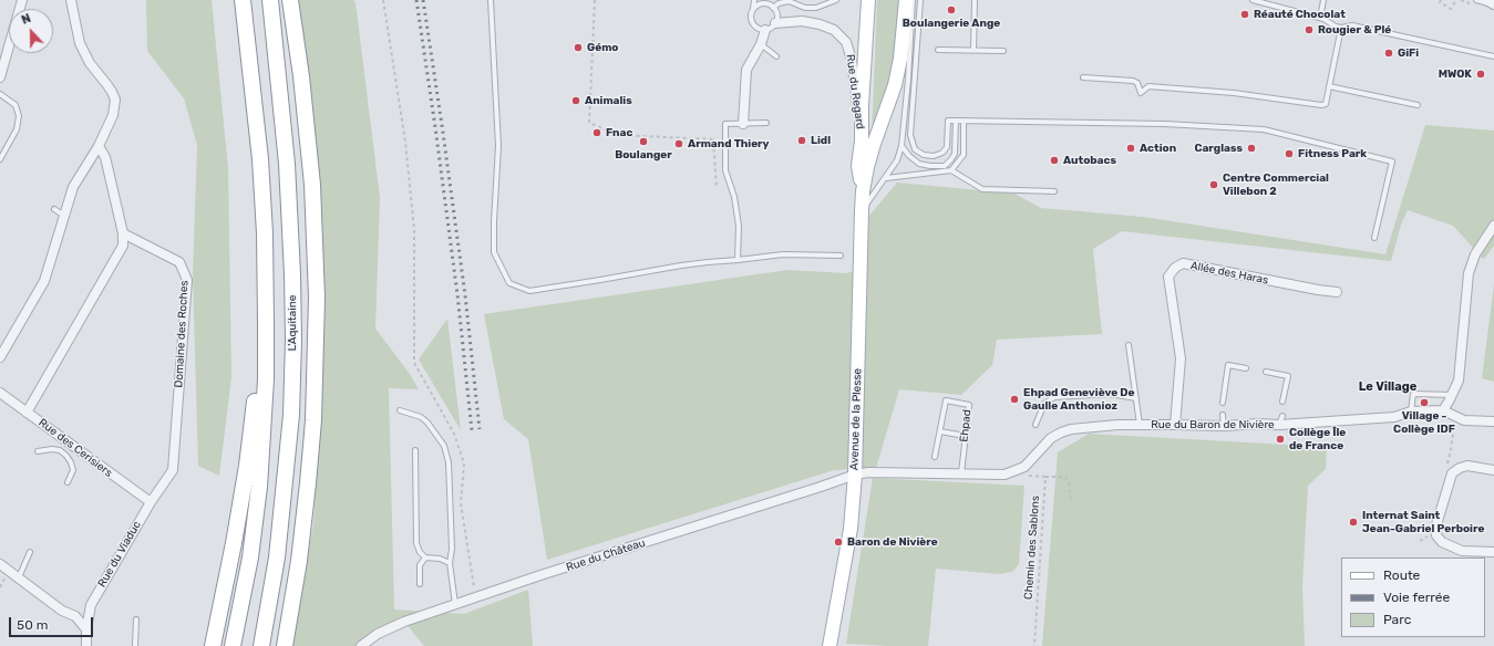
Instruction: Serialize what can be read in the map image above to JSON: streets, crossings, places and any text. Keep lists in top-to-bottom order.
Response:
{
  "streets": {
    "highway": ["L'Aquitaine"],
    "main road": ["Avenue de la Plesse"],
    "street": [
      "Rue du Regard",
      "Allée des Haras",
      "Domaine des Roches",
      "Rue du Baron de Nivière",
      "Rue des Cerisiers",
      "Rue du Viaduc",
      "Rue du Château"
    ],
    "lane": ["Ehpad"],
    "path": ["Chemin des Sablons"]
  },
  "crossings": [
    ["Rue du Regard", "Avenue de la Plesse"],
    ["Allée des Haras", "Rue du Baron de Nivière"],
    ["Domaine des Roches", "Rue du Viaduc"],
    ["Avenue de la Plesse", "Rue du Baron de Nivière"],
    ["Avenue de la Plesse", "Rue du Château"],
    ["Rue du Baron de Nivière", "Ehpad"],
    ["Rue du Baron de Nivière", "Rue du Château"],
    ["Rue des Cerisiers", "Rue du Viaduc"]
  ],
  "districts": ["Le Village"],
  "places": [
    "Boulangerie Ange",
    "Réauté Chocolat",
    "Rougier & Plé",
    "Gémo",
    "GiFi",
    "MWOK",
    "Animalis",
    "Fnac",
    "Lidl",
    "Boulanger",
    "Armand Thiery",
    "Action",
    "Carglass",
    "Fitness Park",
    "Autobacs",
    "Centre Commercial Villebon 2",
    "Ehpad Geneviève De Gaulle Anthonioz",
    "Village - Collège IDF",
    "Collège Île de France",
    "Internat Saint Jean-Gabriel Perboire",
    "Baron de Nivière"
  ],
  "legend": ["Route", "Voie ferrée", "Parc"],
  "scale_bar": "50 m",
  "north": "top"
}
